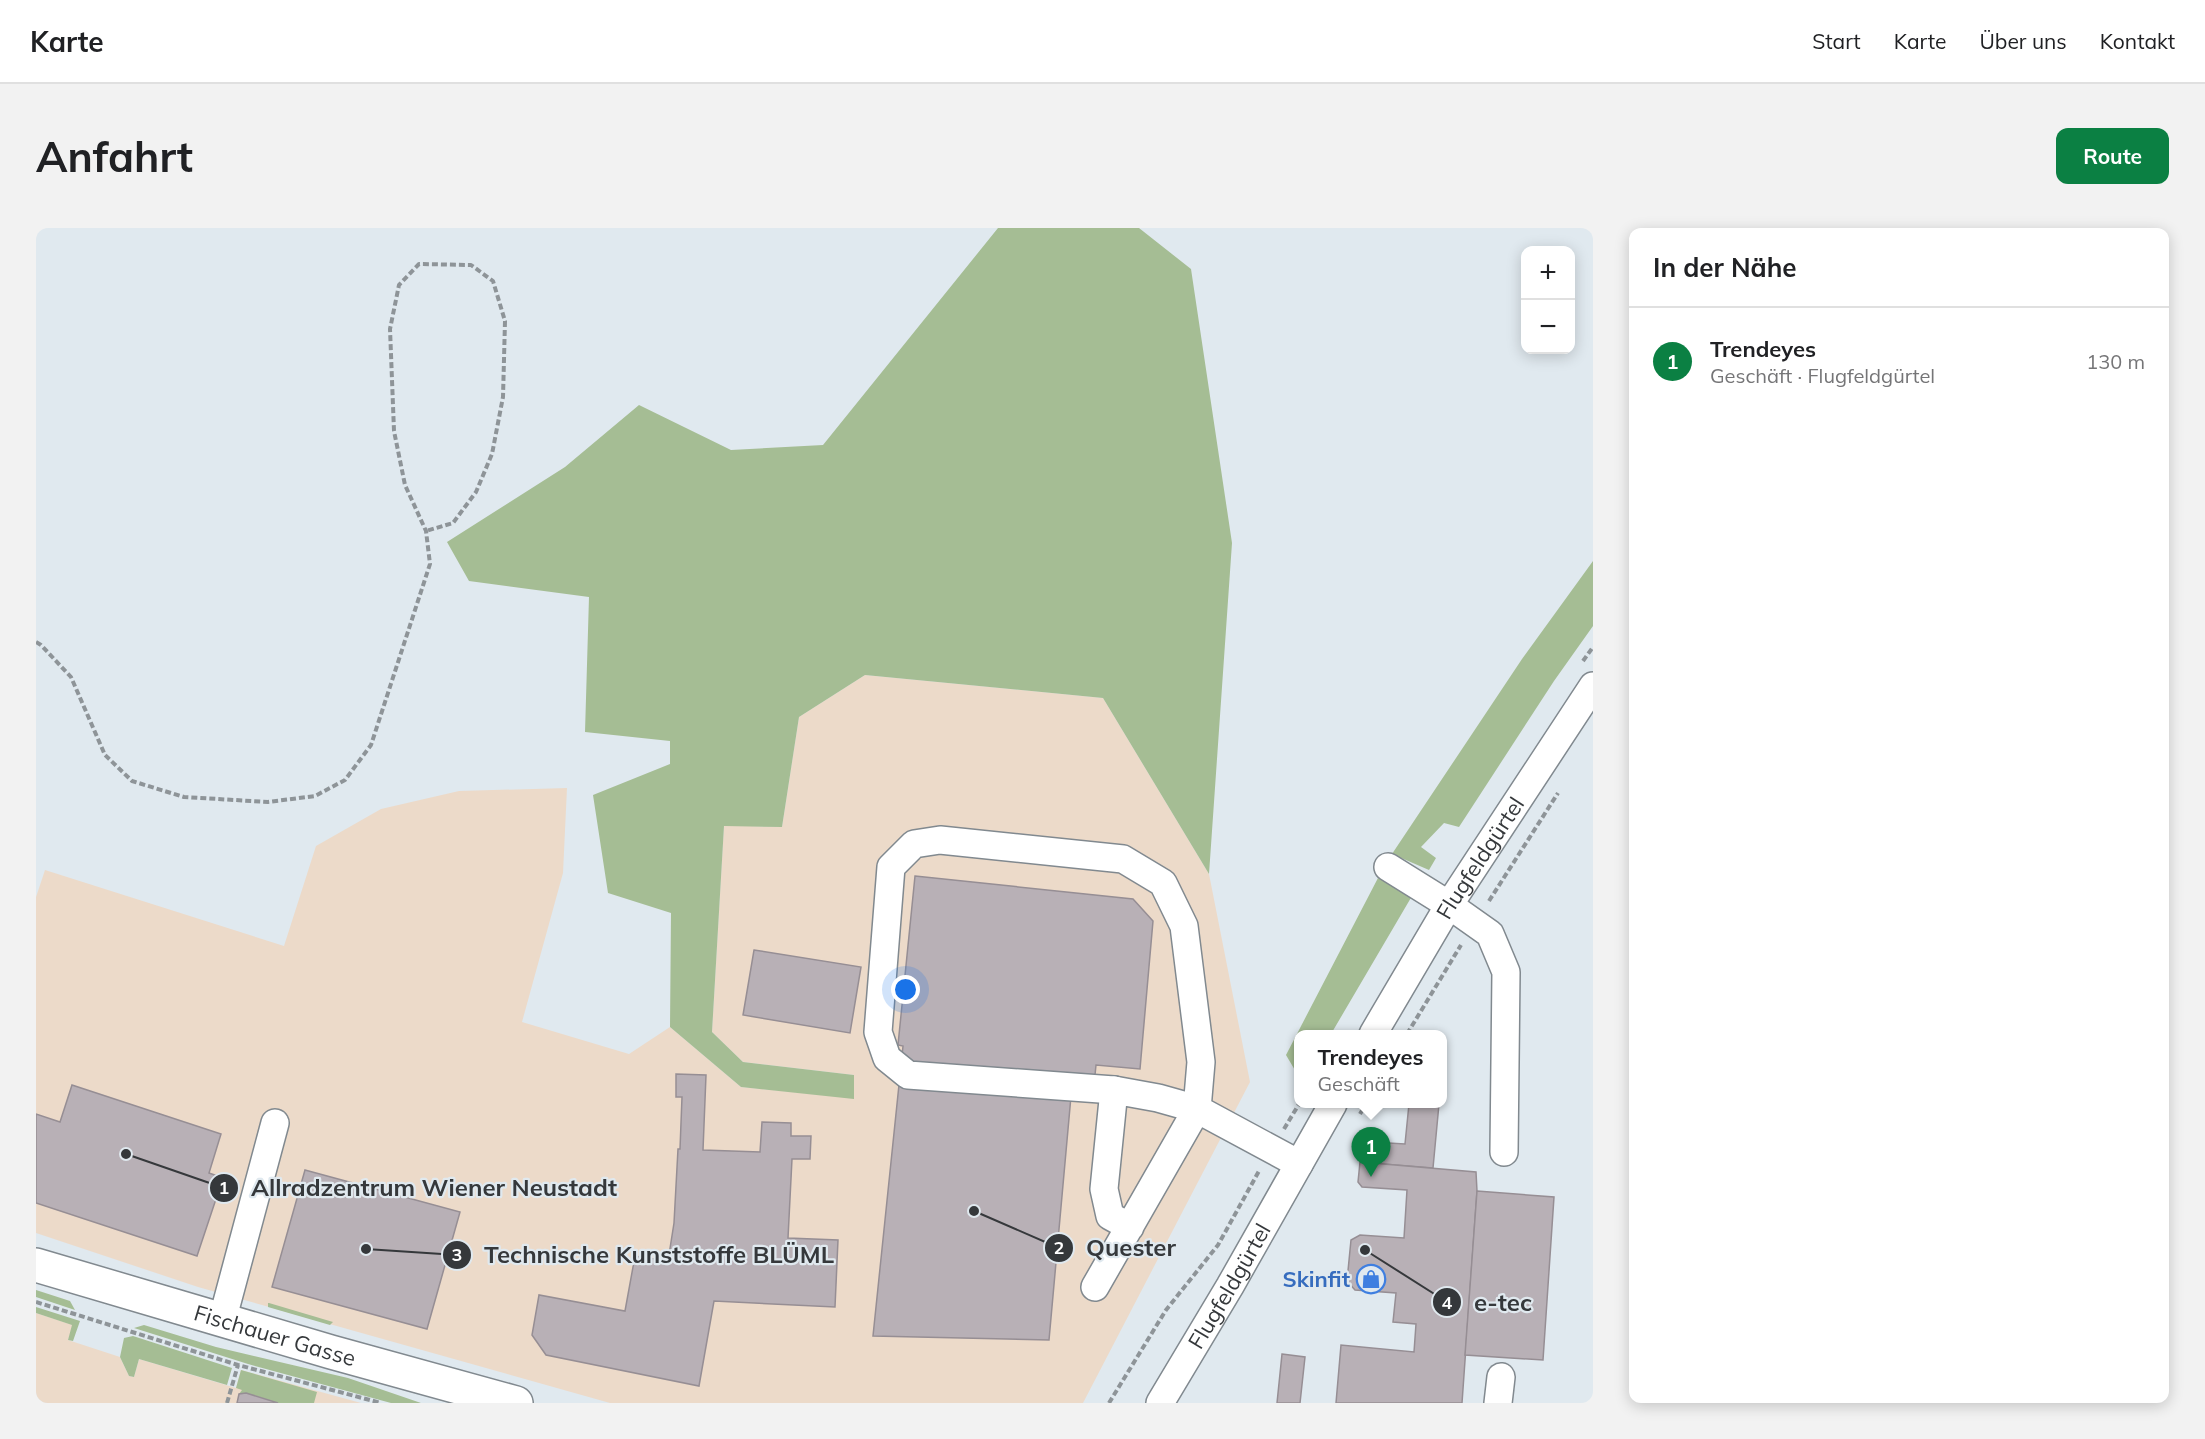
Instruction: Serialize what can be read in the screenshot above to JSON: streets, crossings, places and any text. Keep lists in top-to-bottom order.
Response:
{
  "streets": {
    "main road": ["Fischauer Gasse"],
    "street": ["Flugfeldgürtel"]
  },
  "places": {
    "other": [
      "Allradzentrum Wiener Neustadt",
      "Quester",
      "Technische Kunststoffe BLÜML",
      "e-tec"
    ],
    "shop": ["Skinfit"]
  },
  "page": {
    "header": "Karte",
    "nav": [
      "Start",
      "Karte",
      "Über uns",
      "Kontakt"
    ],
    "buttons": "Route",
    "title": "Anfahrt",
    "heading": "In der Nähe",
    "map_buttons": ["+", "−"],
    "list": [
      {
        "mark": "1",
        "name": "Trendeyes",
        "note": "Geschäft · Flugfeldgürtel",
        "value": "130 m"
      }
    ],
    "popup": ["Trendeyes", "Geschäft"],
    "pins": "1"
  }
}
